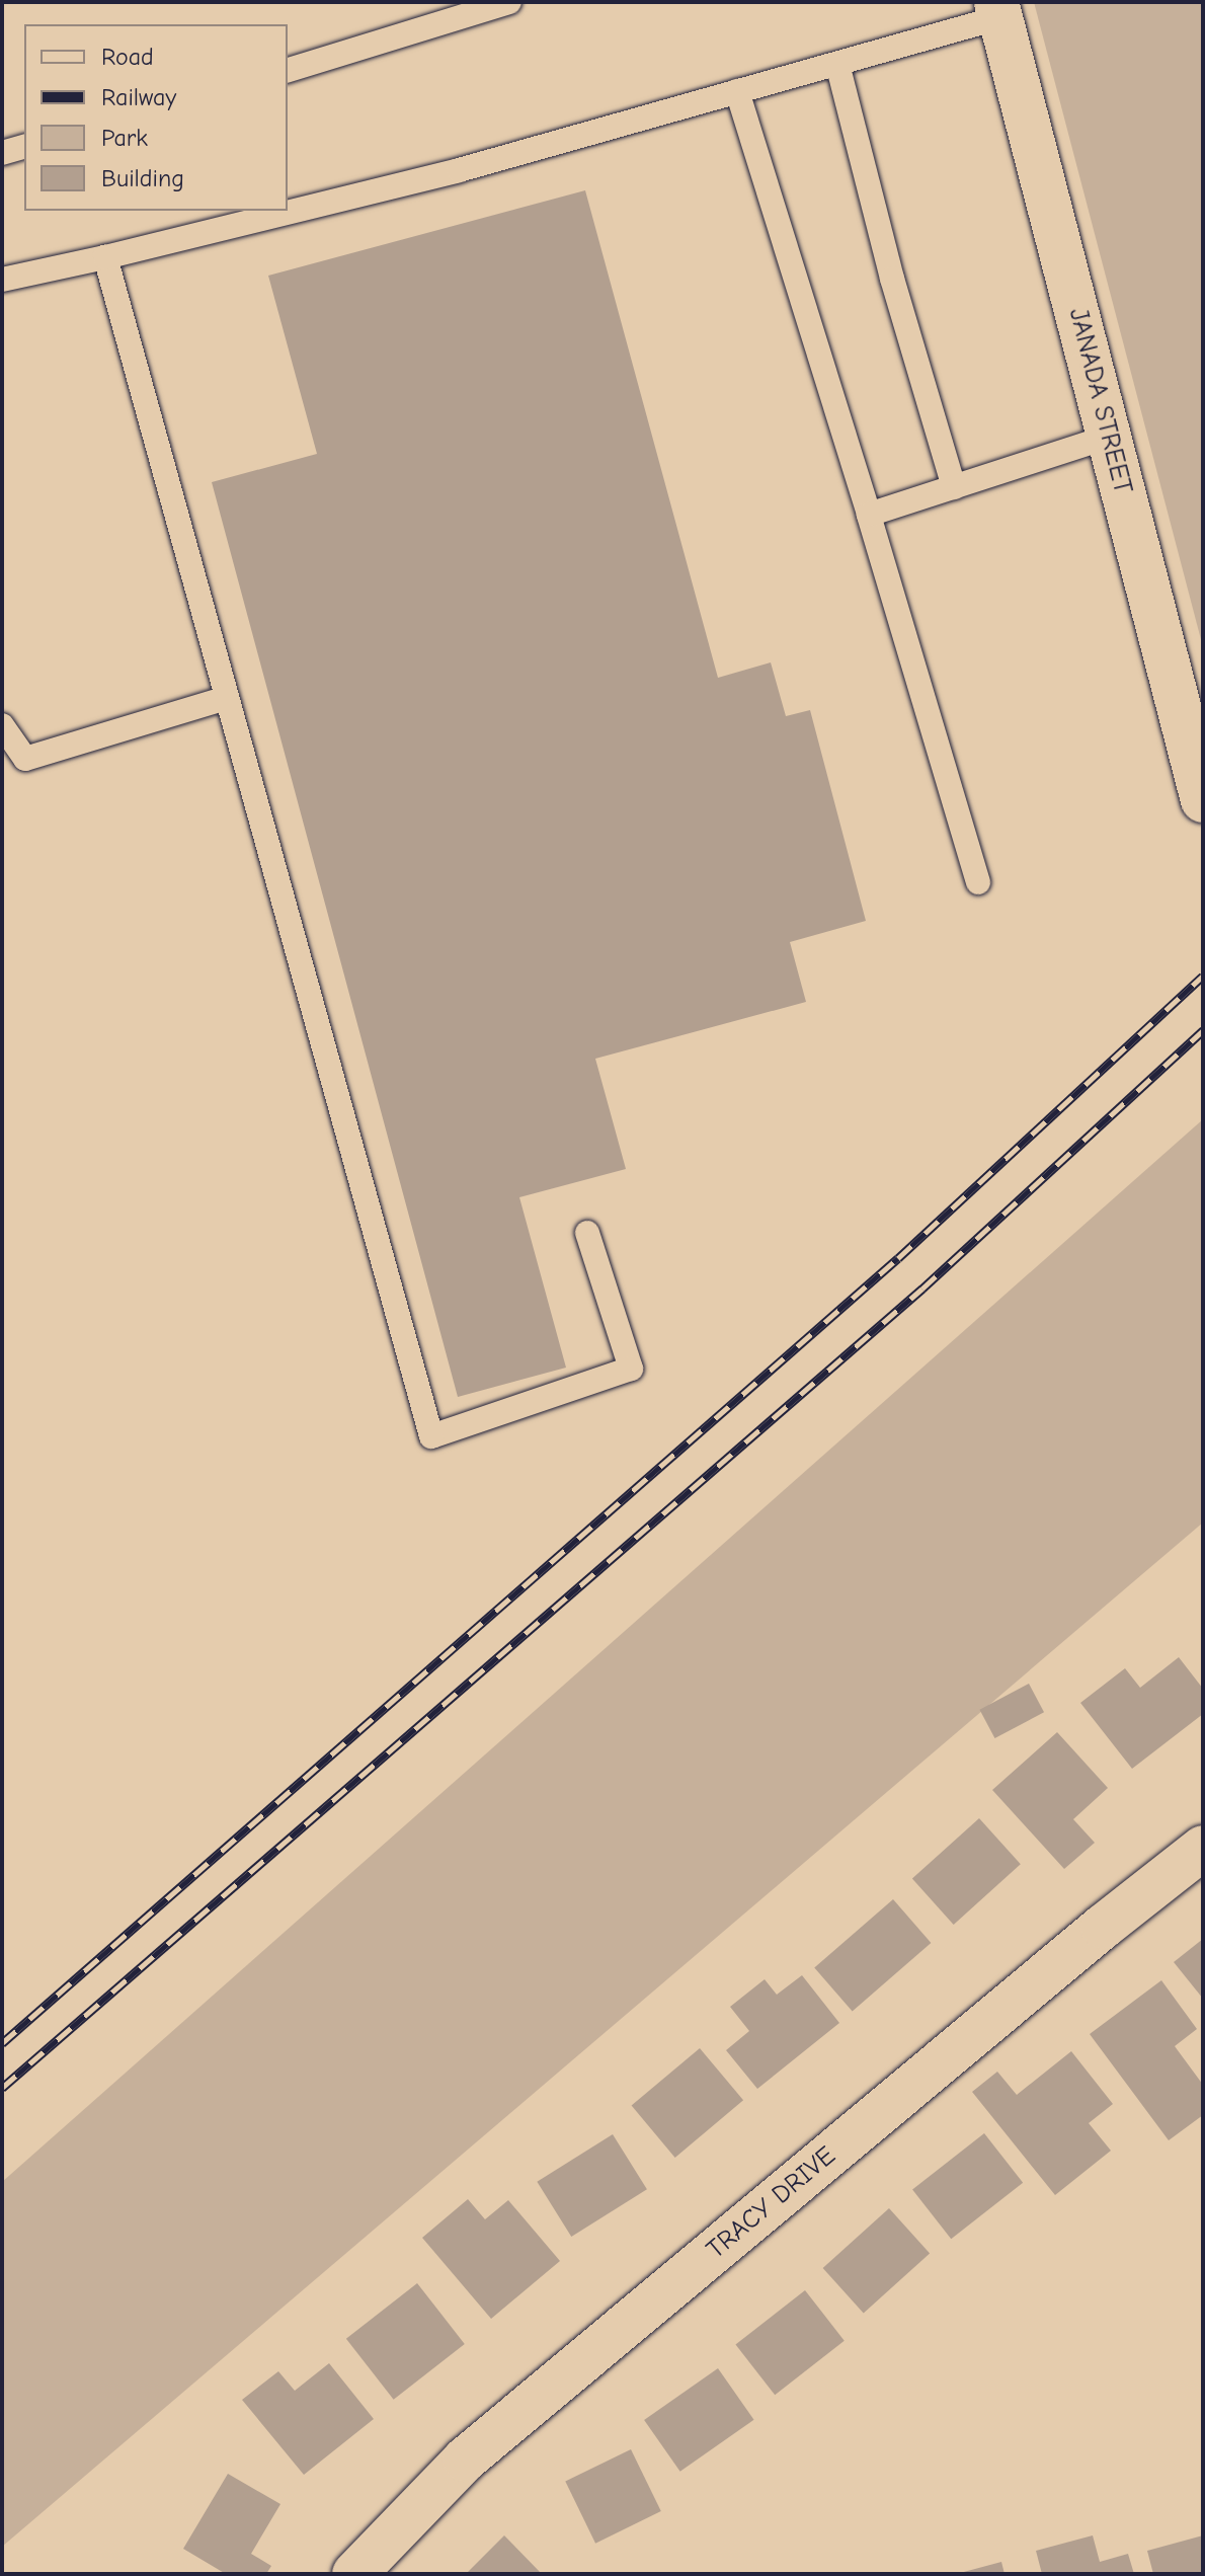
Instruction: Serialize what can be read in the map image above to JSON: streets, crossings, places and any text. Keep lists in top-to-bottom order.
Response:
{
  "streets": {
    "street": ["JANADA STREET", "TRACY DRIVE"]
  },
  "legend": [
    "Road",
    "Railway",
    "Park",
    "Building"
  ]
}
